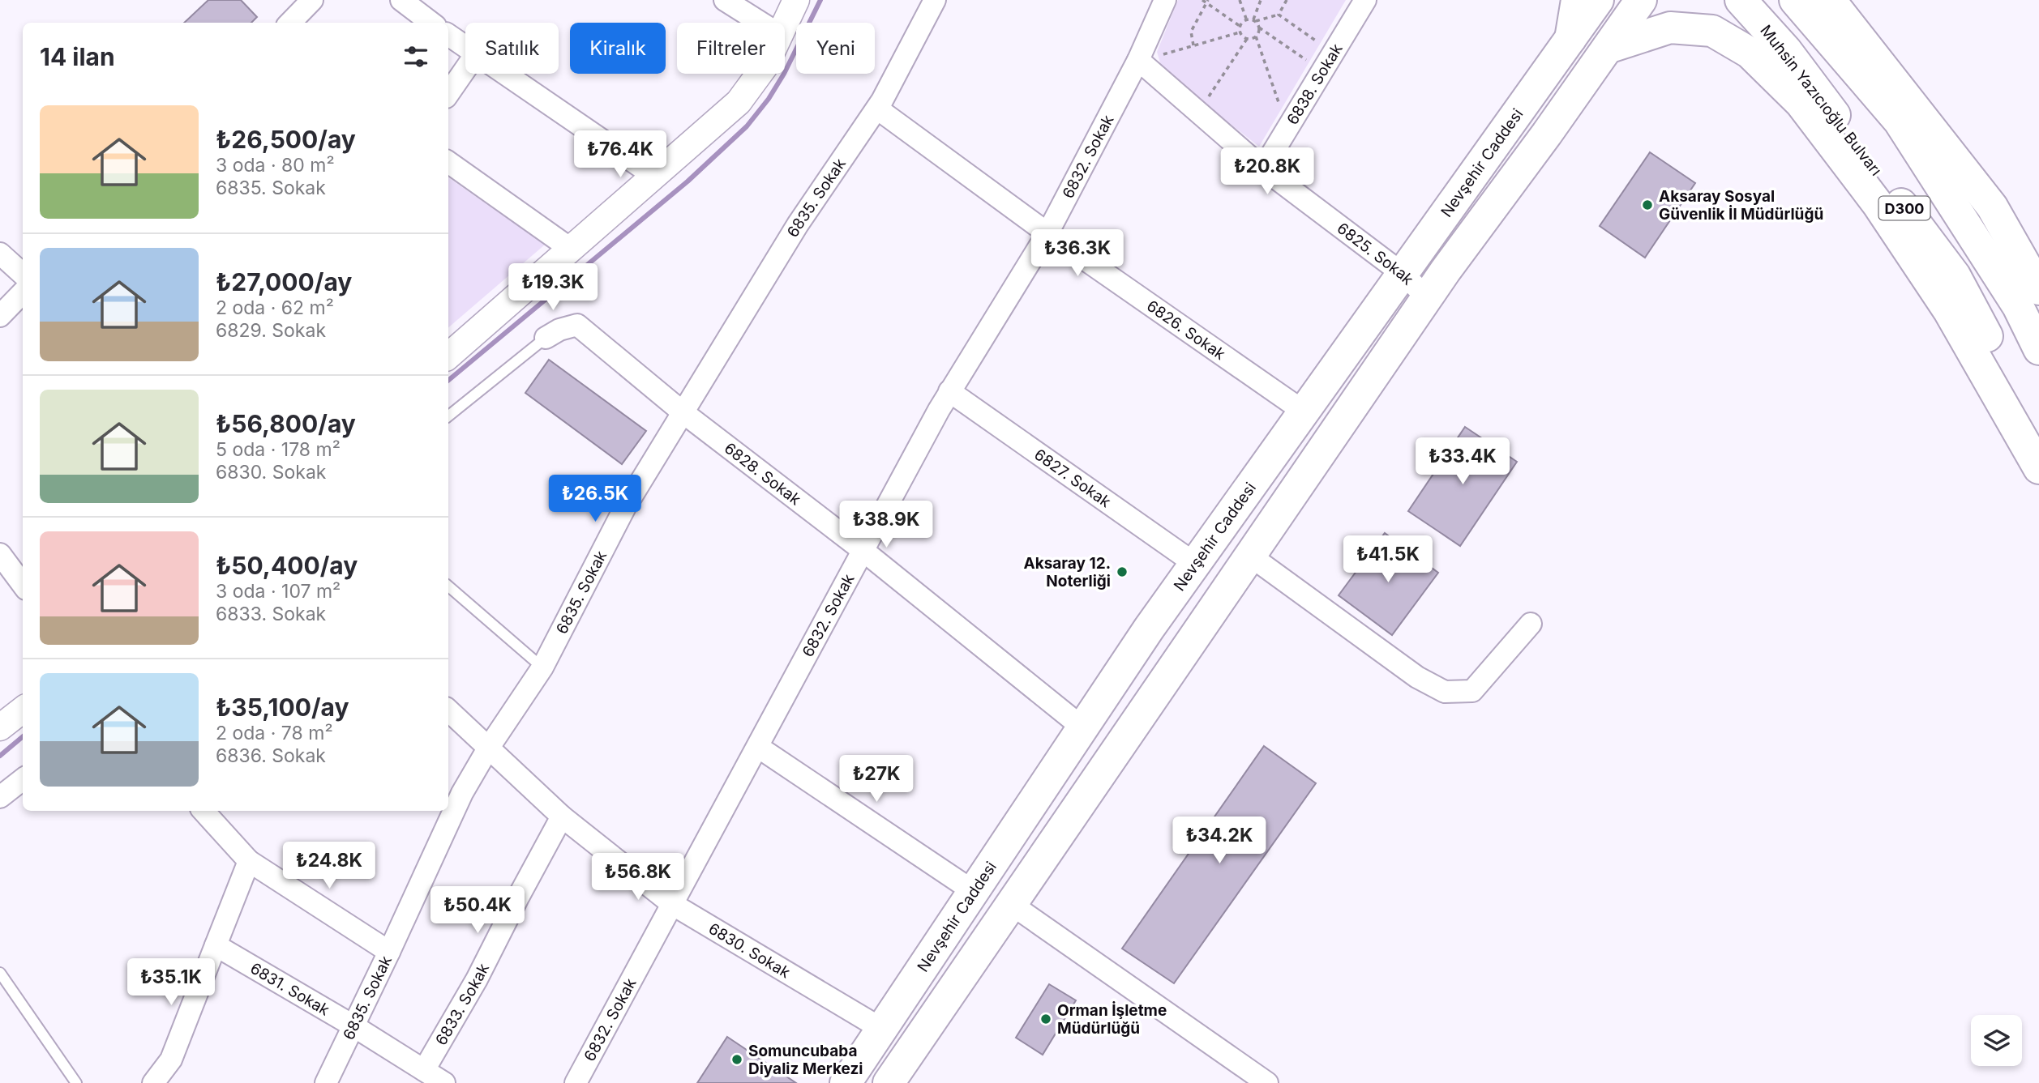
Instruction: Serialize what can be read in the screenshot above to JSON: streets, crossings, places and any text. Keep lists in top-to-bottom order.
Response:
{
  "streets": {
    "main road": ["Muhsin Yazıcıoğlu Bulvarı", "Nevşehir Caddesi", "D300"],
    "street": [
      "6838. Sokak",
      "6832. Sokak",
      "6835. Sokak",
      "6825. Sokak",
      "6826. Sokak",
      "6828. Sokak",
      "6827. Sokak",
      "6830. Sokak",
      "6831. Sokak",
      "6833. Sokak"
    ]
  },
  "crossings": [
    ["6838. Sokak", "6825. Sokak"],
    ["6832. Sokak", "6825. Sokak"],
    ["6832. Sokak", "6826. Sokak"],
    ["6832. Sokak", "6828. Sokak"],
    ["6832. Sokak", "6827. Sokak"],
    ["6832. Sokak", "6830. Sokak"],
    ["Nevşehir Caddesi", "6825. Sokak"],
    ["Nevşehir Caddesi", "6826. Sokak"],
    ["Nevşehir Caddesi", "6828. Sokak"],
    ["Nevşehir Caddesi", "6827. Sokak"],
    ["Nevşehir Caddesi", "6830. Sokak"],
    ["6835. Sokak", "6826. Sokak"],
    ["6835. Sokak", "6828. Sokak"],
    ["6835. Sokak", "6830. Sokak"],
    ["6835. Sokak", "6831. Sokak"],
    ["6830. Sokak", "6833. Sokak"],
    ["6831. Sokak", "6833. Sokak"]
  ],
  "places": [
    "Aksaray Sosyal Güvenlik İl Müdürlüğü",
    "Aksaray 12. Noterliği",
    "Orman İşletme Müdürlüğü",
    "Somuncubaba Diyaliz Merkezi"
  ],
  "page": {
    "chip": [
      "Satılık",
      "Kiralık",
      "Filtreler",
      "Yeni"
    ],
    "heading": "14 ilan",
    "list": [
      {
        "name": "₺26,500/ay",
        "note": "3 oda · 80 m² · 6835. Sokak"
      },
      {
        "name": "₺27,000/ay",
        "note": "2 oda · 62 m² · 6829. Sokak"
      },
      {
        "name": "₺56,800/ay",
        "note": "5 oda · 178 m² · 6830. Sokak"
      },
      {
        "name": "₺50,400/ay",
        "note": "3 oda · 107 m² · 6833. Sokak"
      },
      {
        "name": "₺35,100/ay",
        "note": "2 oda · 78 m² · 6836. Sokak"
      }
    ],
    "price": [
      "₺76.4K",
      "₺20.8K",
      "₺36.3K",
      "₺19.3K",
      "₺33.4K",
      "₺26.5K",
      "₺38.9K",
      "₺41.5K",
      "₺27K",
      "₺34.2K",
      "₺24.8K",
      "₺56.8K",
      "₺50.4K",
      "₺35.1K"
    ]
  }
}
